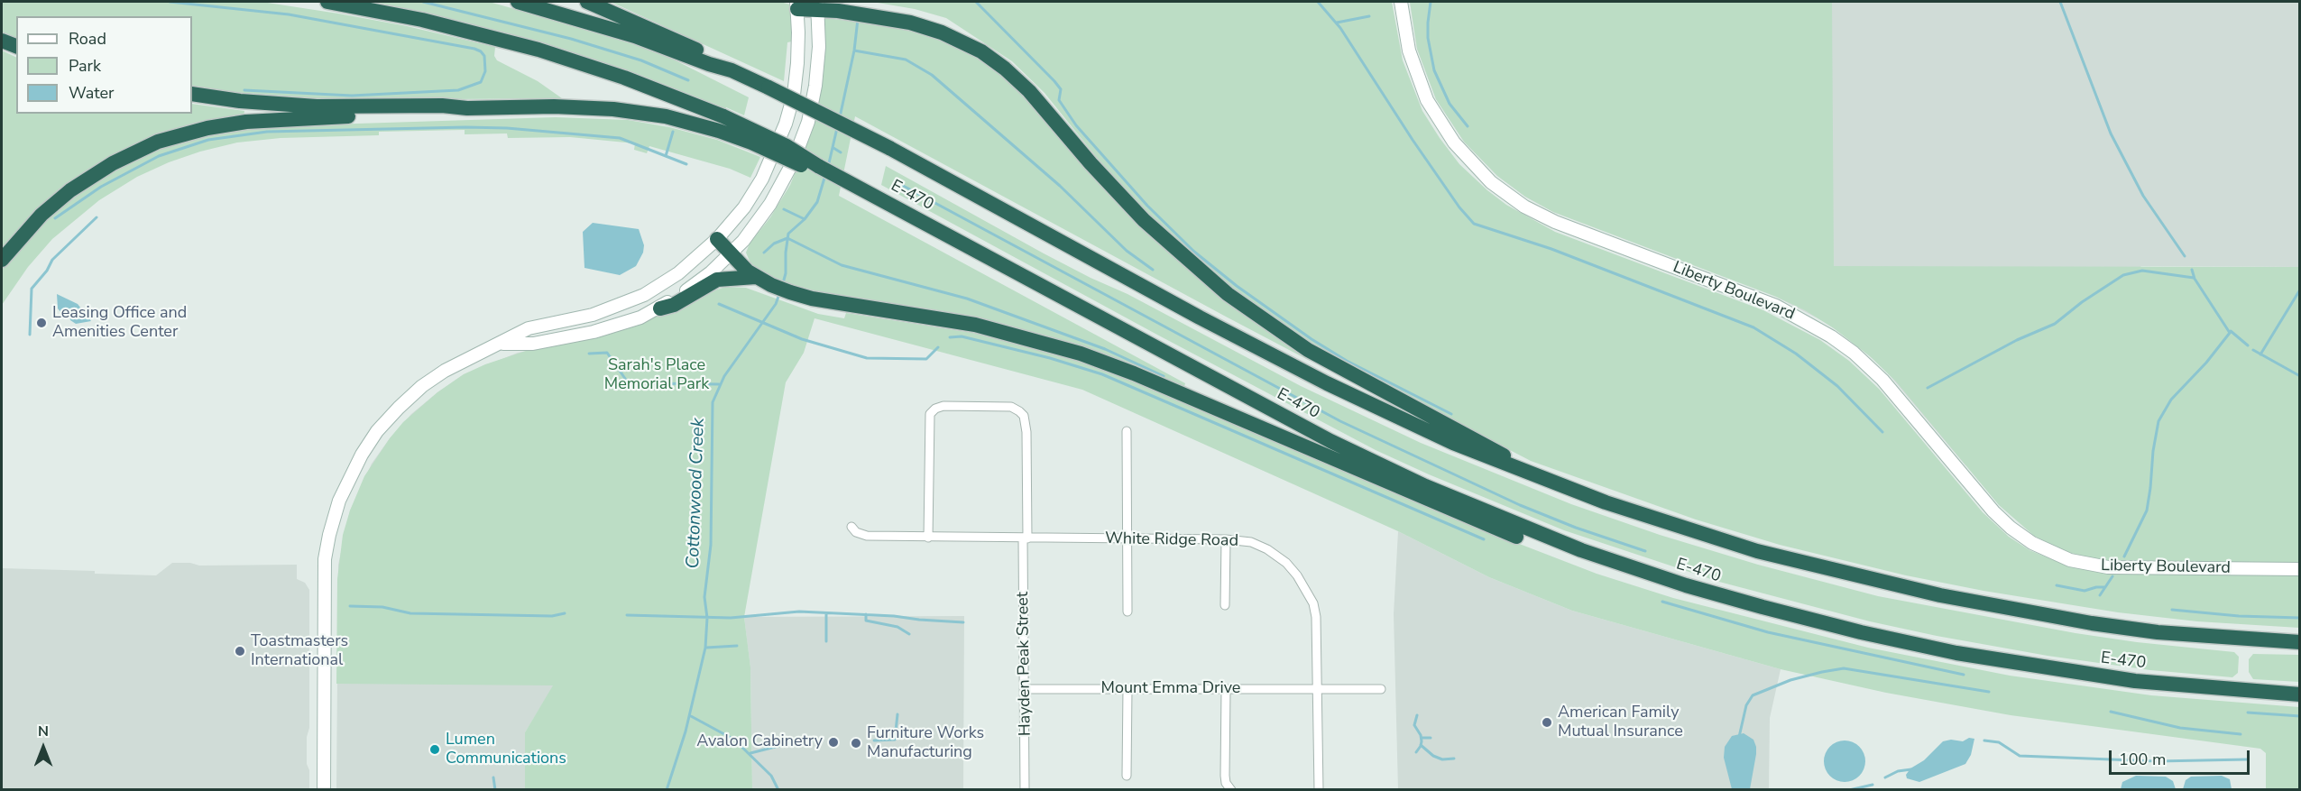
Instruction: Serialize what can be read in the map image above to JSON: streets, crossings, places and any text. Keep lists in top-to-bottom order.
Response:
{
  "streets": {
    "highway": ["E-470"],
    "main road": ["Liberty Boulevard"],
    "street": ["White Ridge Road", "Hayden Peak Street", "Mount Emma Drive"]
  },
  "crossings": [
    ["White Ridge Road", "Hayden Peak Street"],
    ["White Ridge Road", "Mount Emma Drive"],
    ["Hayden Peak Street", "Mount Emma Drive"]
  ],
  "water": ["Cottonwood Creek"],
  "parks": ["Sarah's Place Memorial Park"],
  "places": [
    "Leasing Office and Amenities Center",
    "Toastmasters International",
    "American Family Mutual Insurance",
    "Avalon Cabinetry",
    "Furniture Works Manufacturing",
    "Lumen Communications"
  ],
  "legend": ["Road", "Park", "Water"],
  "scale_bar": "100 m",
  "north": "top"
}
